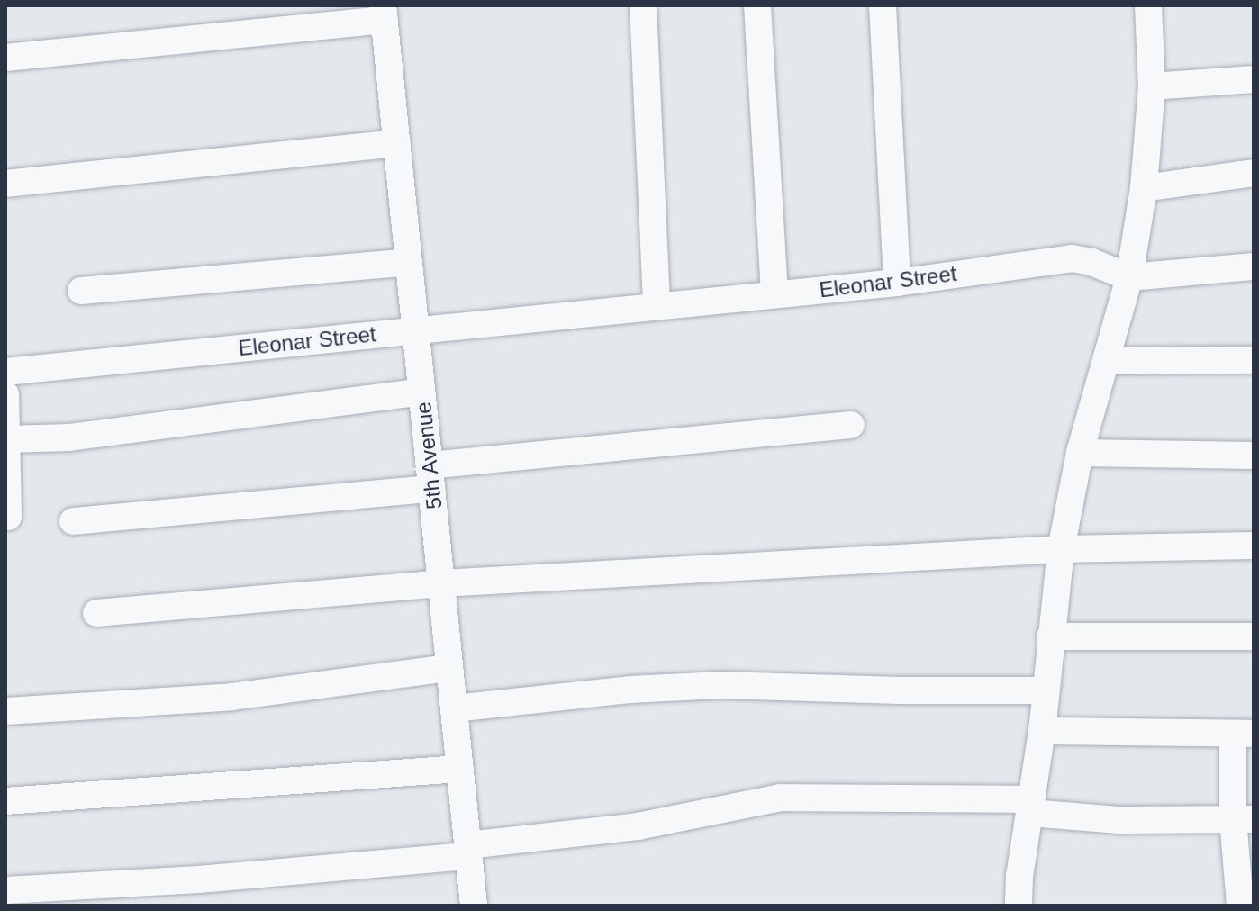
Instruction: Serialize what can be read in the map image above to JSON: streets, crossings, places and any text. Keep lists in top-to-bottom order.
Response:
{
  "streets": {
    "street": ["Eleonar Street", "5th Avenue"]
  },
  "crossings": [
    ["Eleonar Street", "5th Avenue"]
  ]
}
